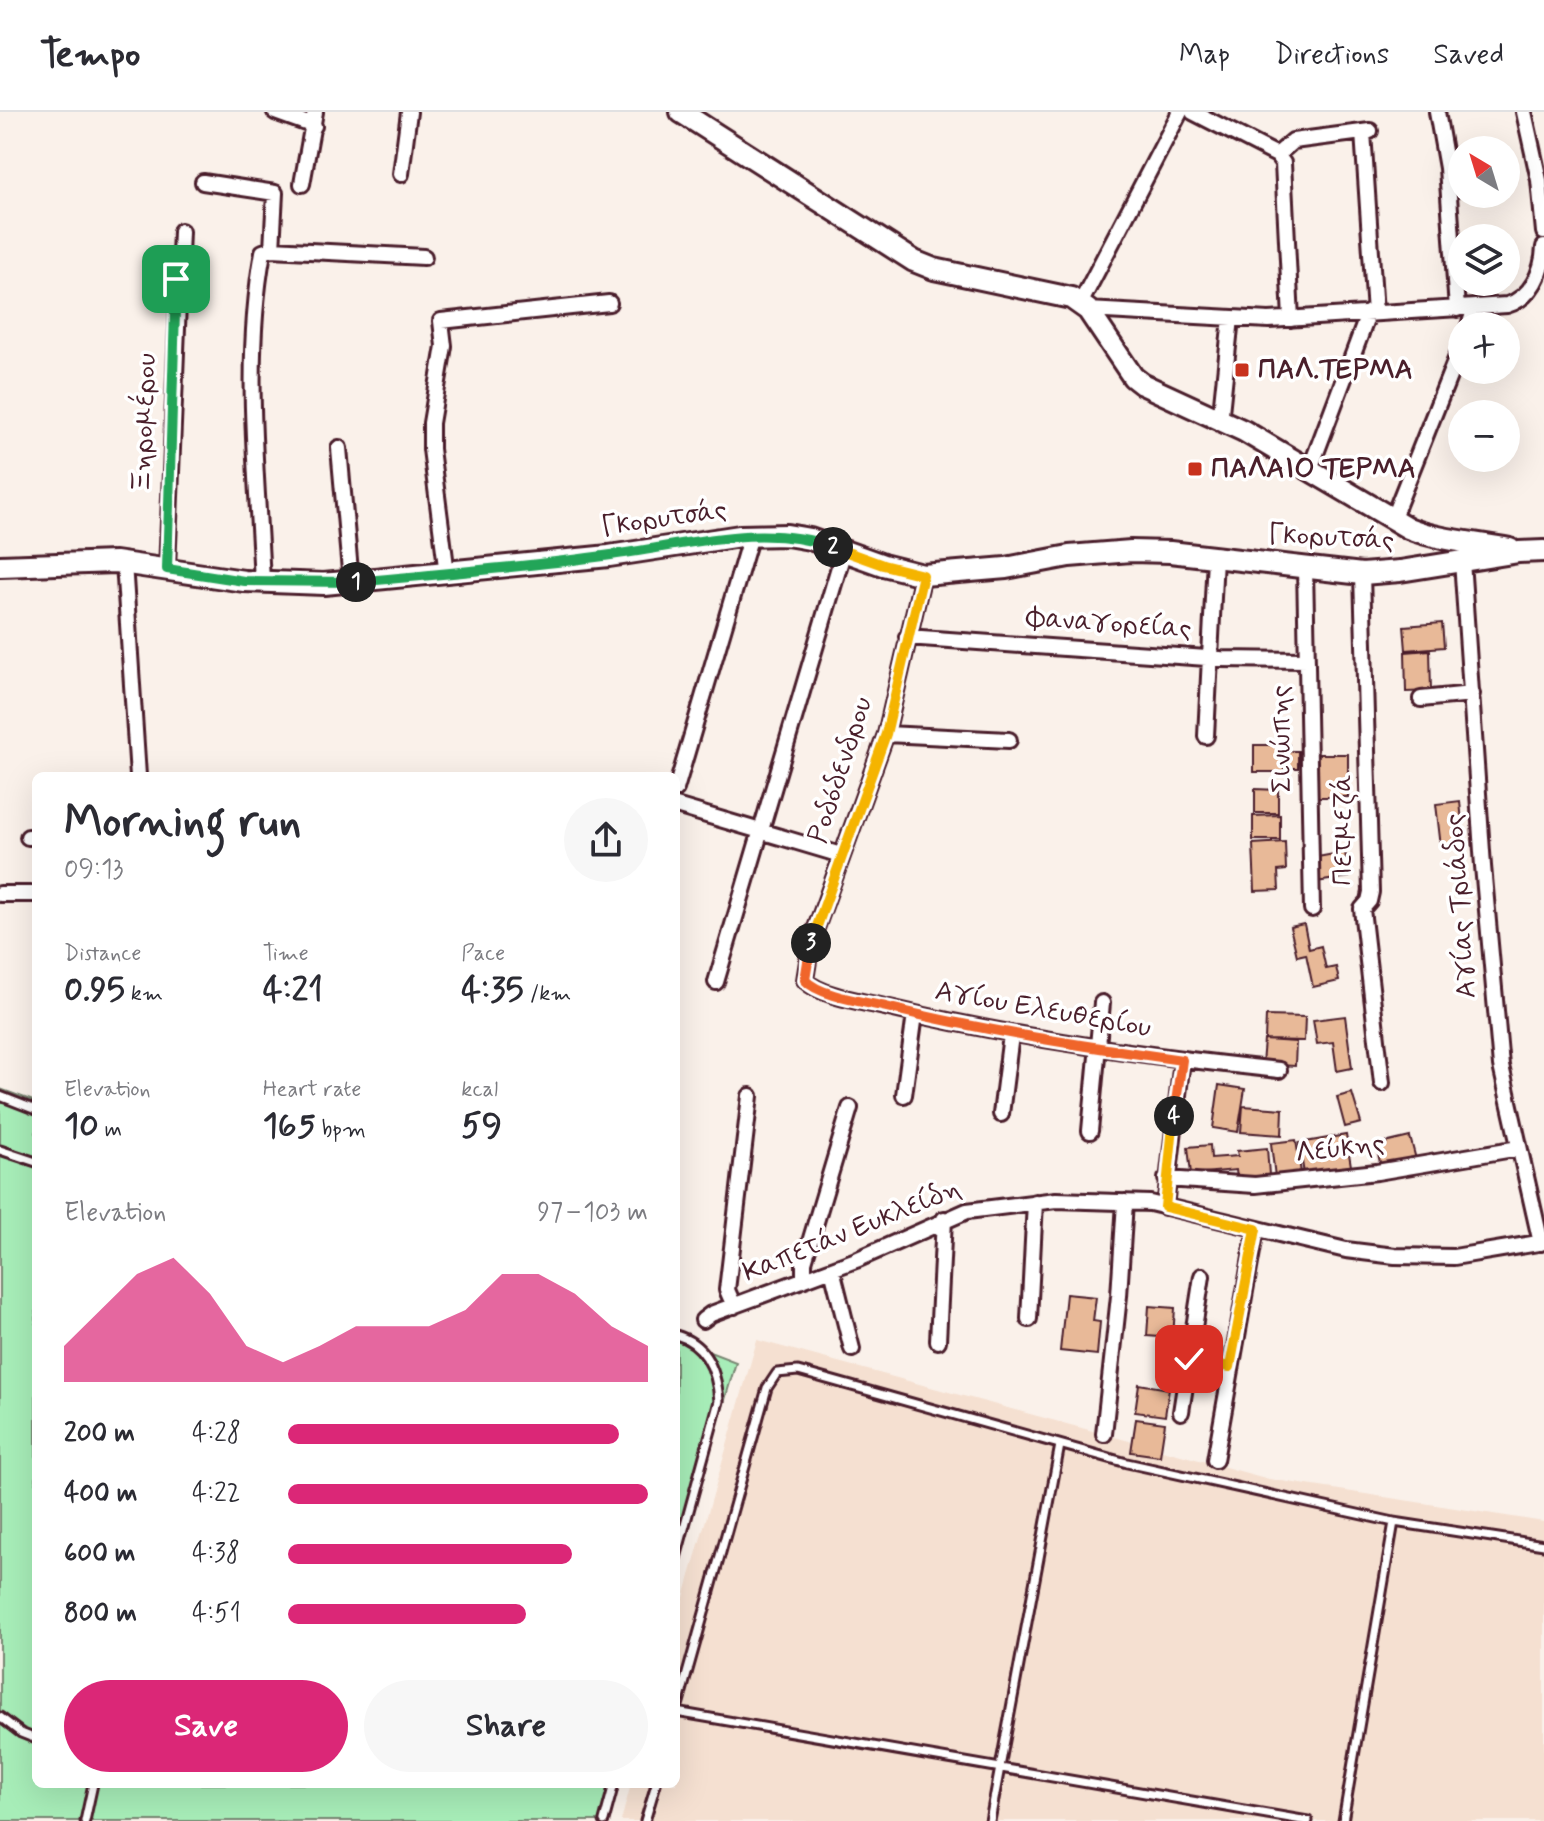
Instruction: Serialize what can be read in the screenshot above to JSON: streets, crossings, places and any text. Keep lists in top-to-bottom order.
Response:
{
  "streets": {
    "street": [
      "Ξηρομέρου",
      "Γκορυτσάς",
      "Φαναγορείας",
      "Σινώπης",
      "Ροδόδενδρου",
      "Πετμεζά",
      "Αγίας Τριάδος",
      "Αγίου Ελευθερίου",
      "Λεύκης",
      "Καπετάν Ευκλείδη"
    ]
  },
  "crossings": [
    ["Ξηρομέρου", "Γκορυτσάς"],
    ["Γκορυτσάς", "Σινώπης"],
    ["Γκορυτσάς", "Ροδόδενδρου"],
    ["Γκορυτσάς", "Πετμεζά"],
    ["Γκορυτσάς", "Αγίας Τριάδος"],
    ["Φαναγορείας", "Σινώπης"],
    ["Φαναγορείας", "Ροδόδενδρου"],
    ["Ροδόδενδρου", "Αγίου Ελευθερίου"],
    ["Αγίας Τριάδος", "Λεύκης"],
    ["Αγίας Τριάδος", "Καπετάν Ευκλείδη"]
  ],
  "places": {
    "transit": ["ΠΑΛ.ΤΕΡΜΑ", "ΠΑΛΑΙΟ ΤΕΡΜΑ"]
  },
  "north": "top left",
  "page": {
    "header": "Tempo",
    "nav": ["Map", "Directions", "Saved"],
    "map_buttons": ["+", "−"],
    "pins": [
      "2",
      "1",
      "3",
      "4"
    ],
    "heading": ["Morning run", "09:13"],
    "stats": [
      ["Distance", "0.95 km"],
      ["Time", "4:21"],
      ["Pace", "4:35 /km"],
      ["Elevation", "10 m"],
      ["Heart rate", "165 bpm"],
      ["kcal", "59"]
    ],
    "chart": ["Elevation", "97–103 m"],
    "list": [
      {
        "name": "200 m",
        "note": "4:28"
      },
      {
        "name": "400 m",
        "note": "4:22"
      },
      {
        "name": "600 m",
        "note": "4:38"
      },
      {
        "name": "800 m",
        "note": "4:51"
      }
    ],
    "buttons": ["Save", "Share"]
  }
}
